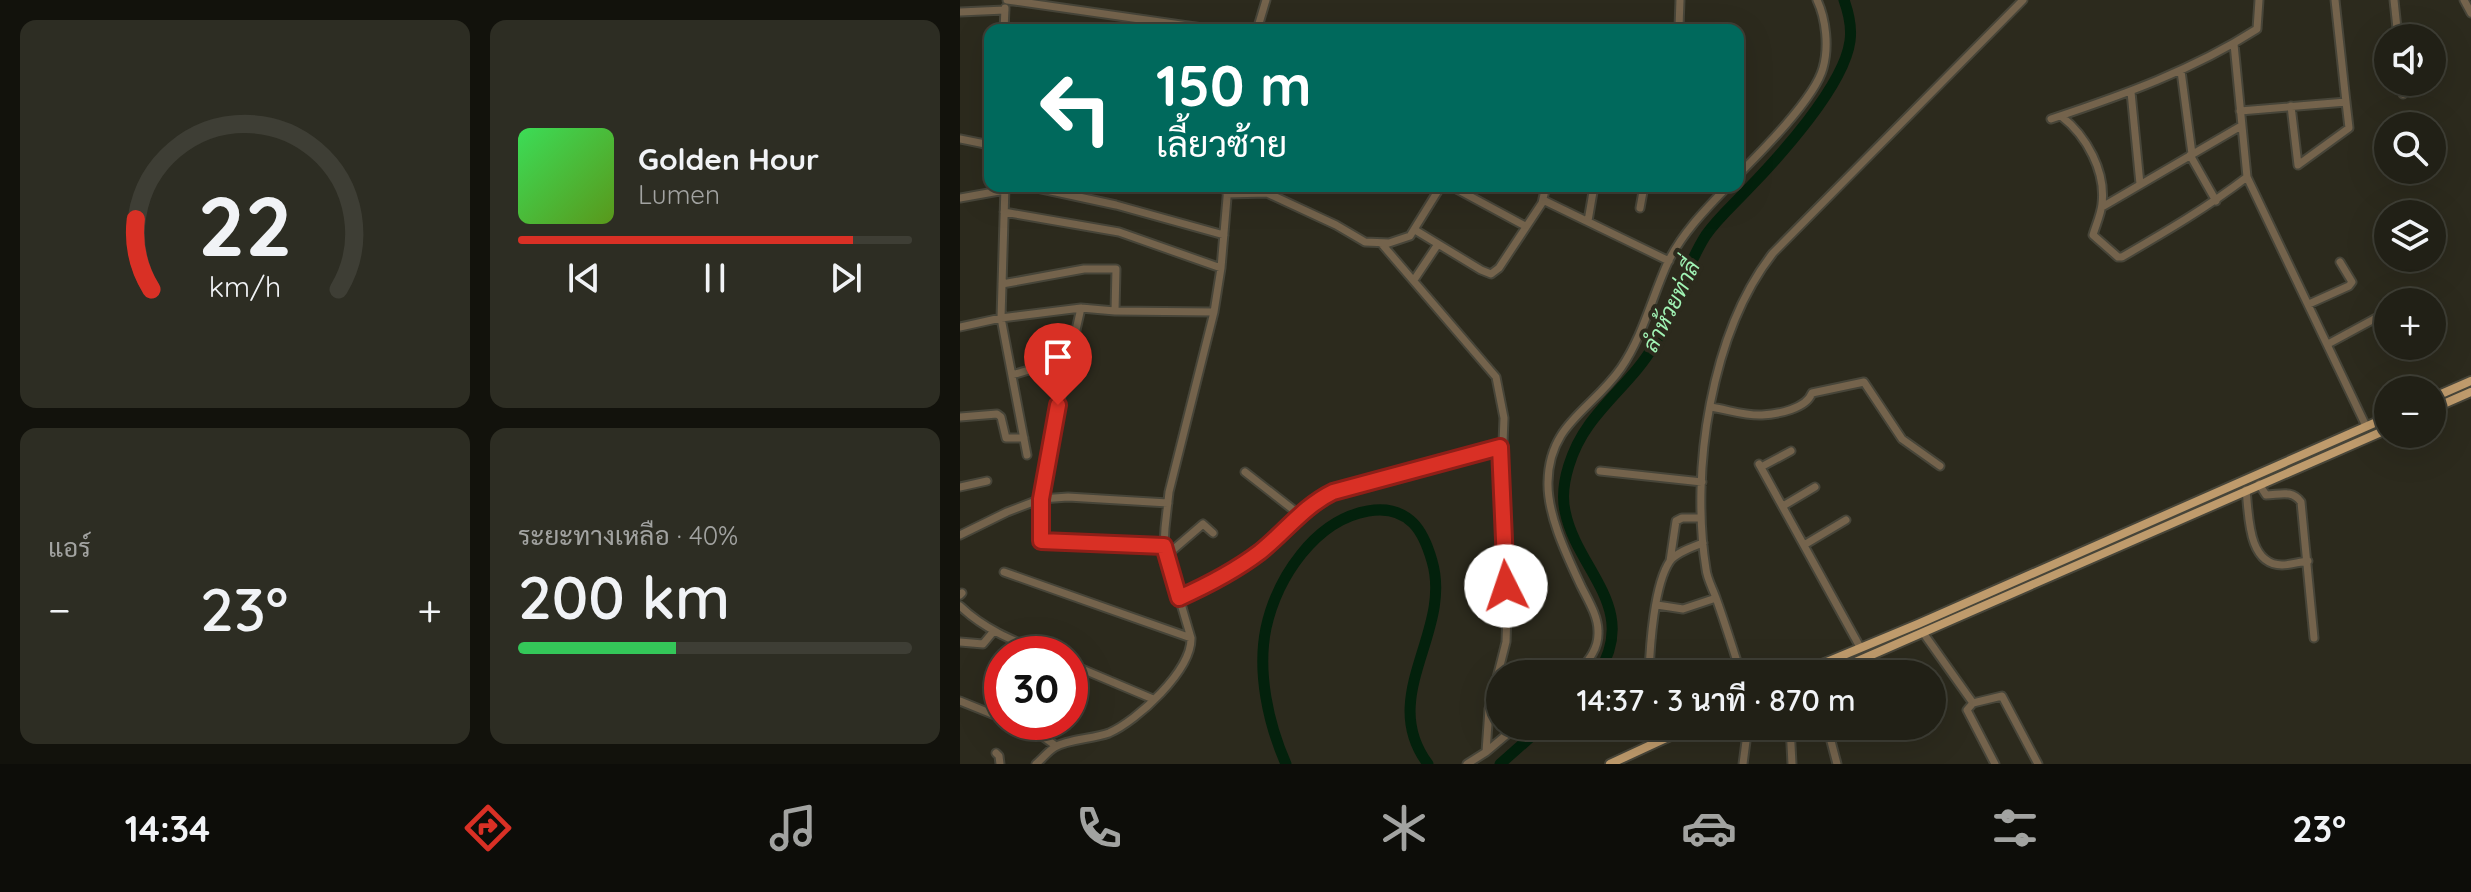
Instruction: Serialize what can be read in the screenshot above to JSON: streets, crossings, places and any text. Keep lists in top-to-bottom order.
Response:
{
  "water": ["ลำห้วยท่าลี่"],
  "page": {
    "map_buttons": ["+", "−"],
    "turn": ["150 m", "เลี้ยวซ้าย"],
    "song": ["Golden Hour", "Lumen"],
    "tile": [
      "แอร์",
      ["ระยะทางเหลือ · 40%", "200 km"]
    ],
    "heat": ["−", "23°", "+"],
    "limit": "30",
    "trip": "14:37 · 3 นาที · 870 m",
    "tabs": ["14:34", "23°"],
    "gauge": ["22", "km/h"]
  }
}
